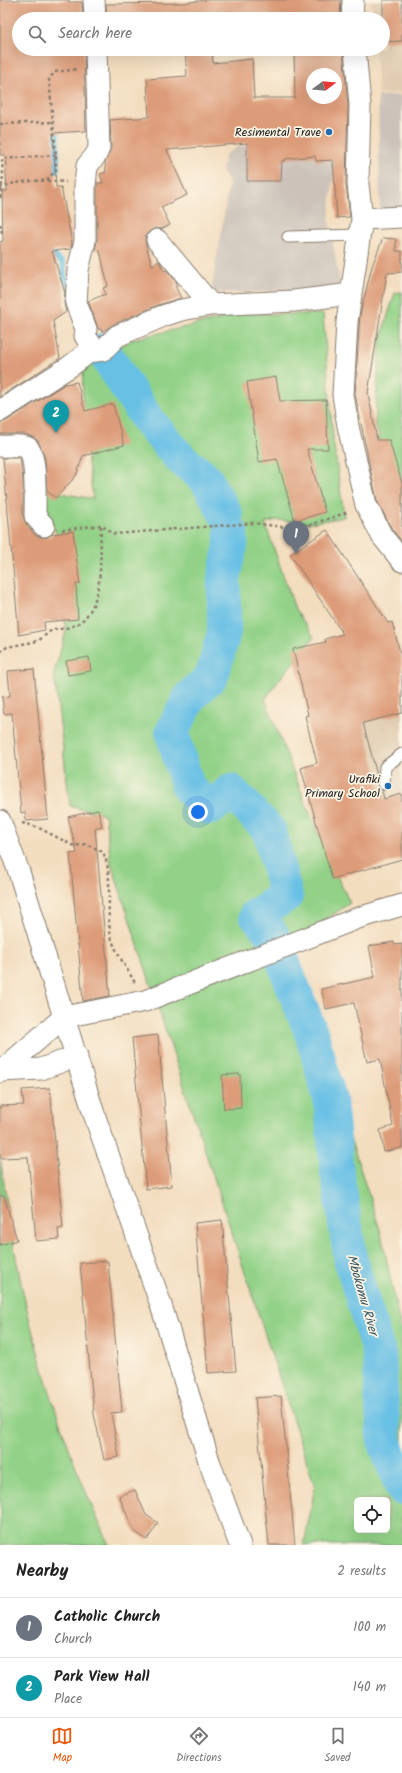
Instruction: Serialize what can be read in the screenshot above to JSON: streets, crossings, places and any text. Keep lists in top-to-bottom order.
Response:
{
  "water": ["Mbokomu River"],
  "places": ["Resimental Trave", "Urafiki Primary School"],
  "north": "right",
  "page": {
    "search": "Search here",
    "pins": ["2", "1"],
    "heading": ["Nearby", "2 results"],
    "list": [
      {
        "mark": "1",
        "name": "Catholic Church",
        "note": "Church",
        "value": "100 m"
      },
      {
        "mark": "2",
        "name": "Park View Hall",
        "note": "Place",
        "value": "140 m"
      }
    ],
    "nav": ["Map", "Directions", "Saved"]
  }
}
